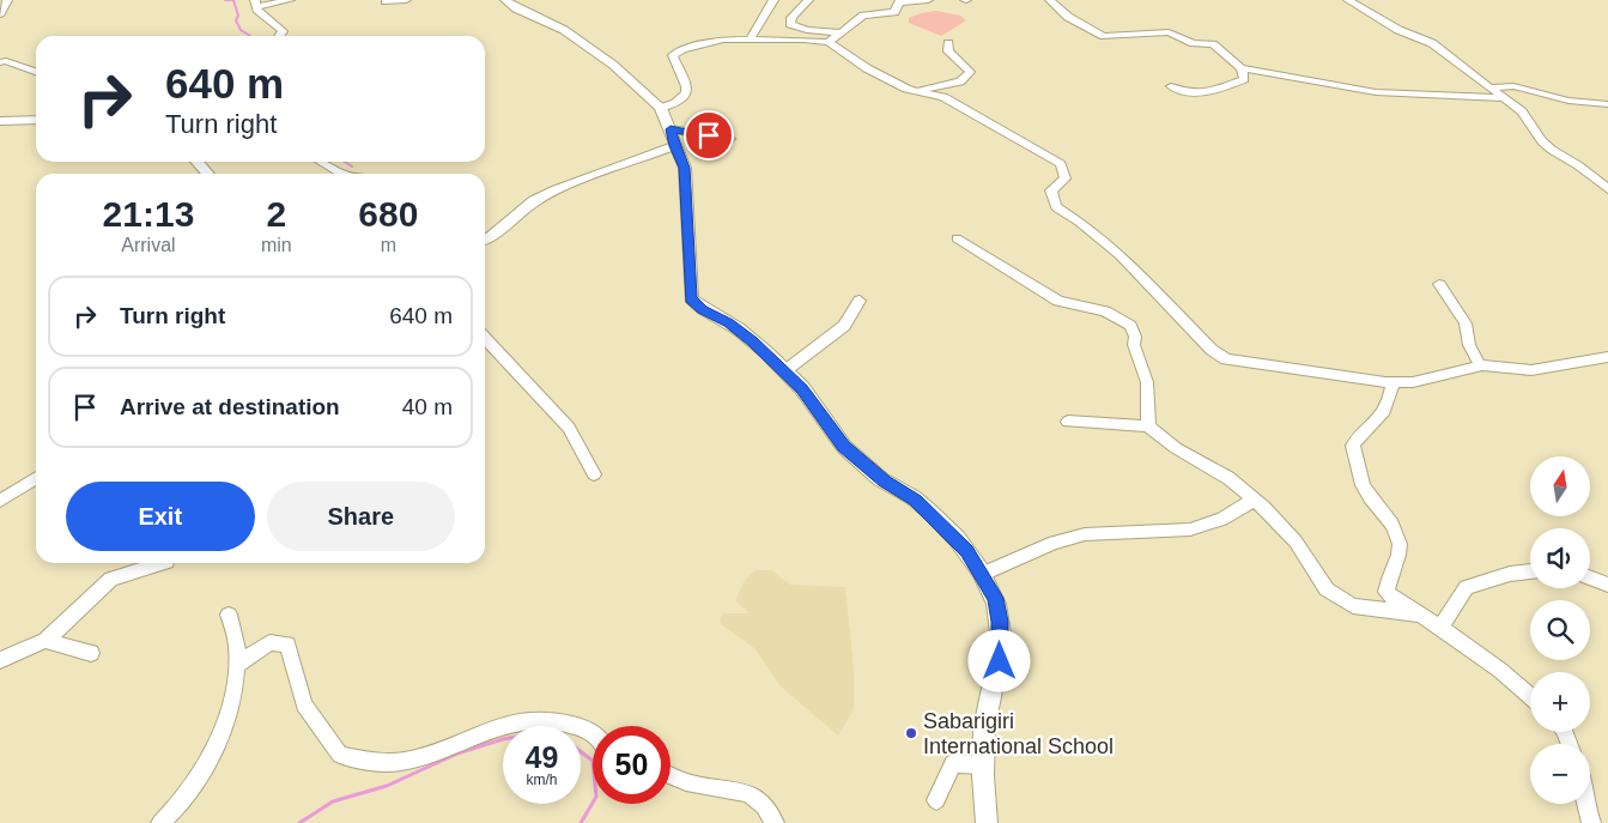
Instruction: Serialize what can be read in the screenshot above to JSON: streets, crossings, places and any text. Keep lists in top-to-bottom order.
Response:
{
  "places": ["Sabarigiri International School"],
  "north": "top",
  "page": {
    "turn": ["640 m", "Turn right"],
    "eta": [
      "21:13",
      "Arrival",
      "2",
      "min",
      "680",
      "m"
    ],
    "list": [
      {
        "name": "Turn right",
        "value": "640 m"
      },
      {
        "name": "Arrive at destination",
        "value": "40 m"
      }
    ],
    "map_buttons": ["+", "−"],
    "buttons": ["Exit", "Share"],
    "speed": "49 km/h",
    "limit": "50"
  }
}
